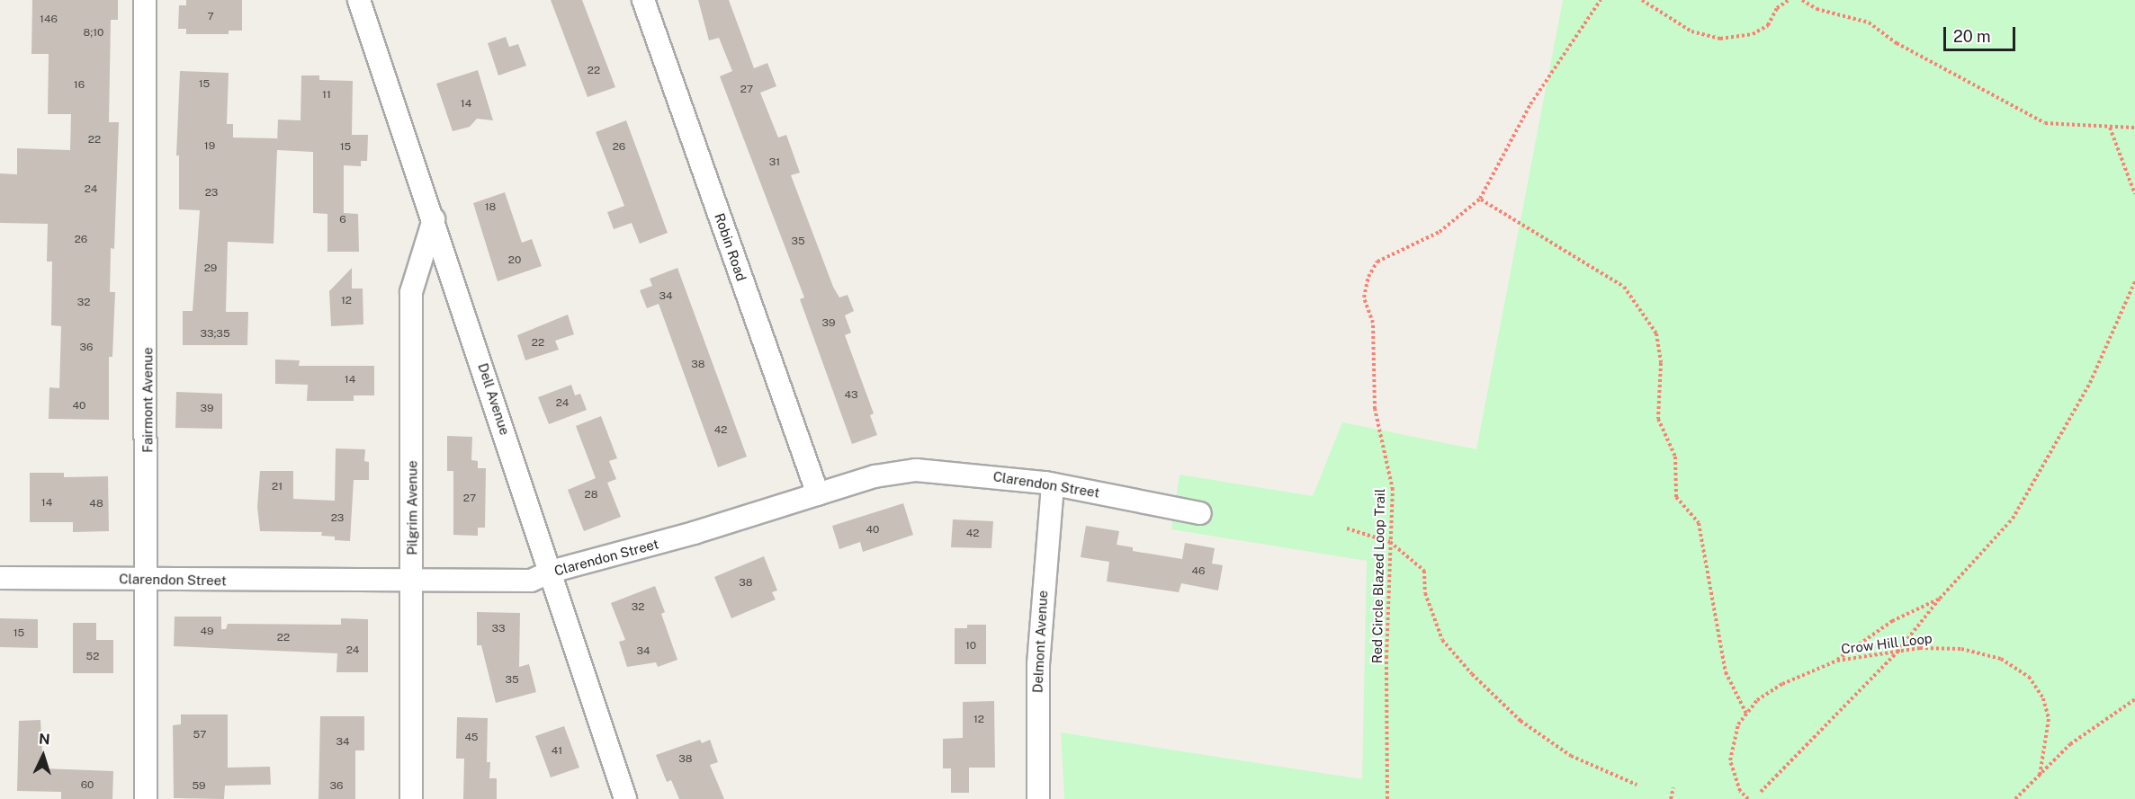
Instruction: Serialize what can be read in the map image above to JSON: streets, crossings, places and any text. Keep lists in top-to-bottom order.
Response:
{
  "streets": {
    "street": [
      "Robin Road",
      "Dell Avenue",
      "Fairmont Avenue",
      "Clarendon Street",
      "Pilgrim Avenue",
      "Delmont Avenue"
    ],
    "path": ["Red Circle Blazed Loop Trail", "Crow Hill Loop"]
  },
  "crossings": [
    ["Robin Road", "Clarendon Street"],
    ["Dell Avenue", "Clarendon Street"],
    ["Dell Avenue", "Pilgrim Avenue"],
    ["Fairmont Avenue", "Clarendon Street"],
    ["Clarendon Street", "Pilgrim Avenue"],
    ["Clarendon Street", "Delmont Avenue"]
  ],
  "house_numbers": [
    "7",
    "146",
    "8;10",
    "22",
    "15",
    "16",
    "27",
    "11",
    "14",
    "22",
    "19",
    "15",
    "26",
    "31",
    "24",
    "23",
    "18",
    "6",
    "26",
    "35",
    "20",
    "29",
    "34",
    "12",
    "32",
    "39",
    "33;35",
    "22",
    "36",
    "38",
    "14",
    "43",
    "24",
    "40",
    "39",
    "42",
    "21",
    "28",
    "27",
    "14",
    "48",
    "23",
    "40",
    "42",
    "46",
    "38",
    "32",
    "33",
    "49",
    "15",
    "22",
    "10",
    "24",
    "34",
    "52",
    "35",
    "12",
    "57",
    "45",
    "34",
    "41",
    "38",
    "60",
    "59",
    "36"
  ],
  "scale_bar": "20 m",
  "north": "top"
}
